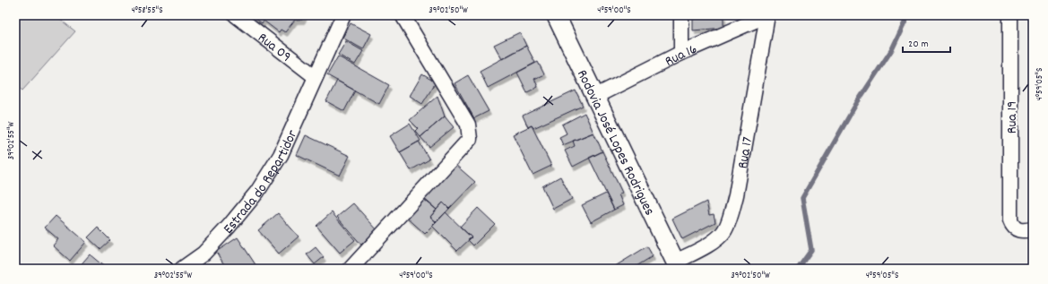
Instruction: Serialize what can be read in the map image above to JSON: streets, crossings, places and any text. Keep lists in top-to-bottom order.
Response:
{
  "streets": {
    "street": [
      "Rua 09",
      "Rua 16",
      "Rua 19",
      "Rodovia José Lopes Rodrigues",
      "Rua 17",
      "Estrada do Repartidor"
    ]
  },
  "crossings": [
    ["Rua 09", "Estrada do Repartidor"],
    ["Rua 16", "Rodovia José Lopes Rodrigues"],
    ["Rua 16", "Rua 17"],
    ["Rodovia José Lopes Rodrigues", "Rua 17"]
  ],
  "scale_bar": "20 m",
  "coordinates": [
    "4°58'55\"S",
    "39°02'50\"W",
    "4°59'00\"S",
    "4°59'05\"S",
    "39°02'55\"W"
  ]
}
